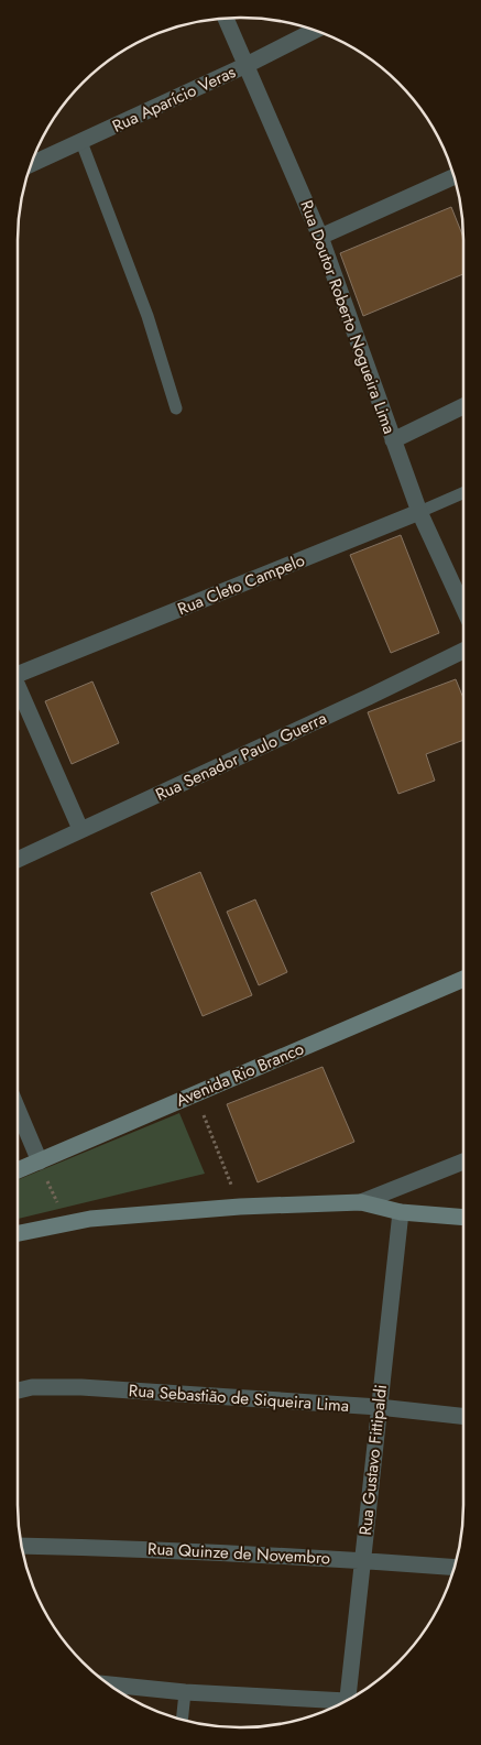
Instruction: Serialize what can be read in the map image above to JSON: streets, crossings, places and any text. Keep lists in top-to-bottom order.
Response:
{
  "streets": {
    "street": [
      "Rua Aparício Veras",
      "Rua Doutor Roberto Nogueira Lima",
      "Rua Cleto Campelo",
      "Rua Senador Paulo Guerra",
      "Avenida Rio Branco",
      "Rua Sebastião de Siqueira Lima",
      "Rua Gustavo Fittipaldi",
      "Rua Quinze de Novembro"
    ]
  },
  "crossings": [
    ["Rua Aparício Veras", "Rua Doutor Roberto Nogueira Lima"],
    ["Rua Doutor Roberto Nogueira Lima", "Rua Cleto Campelo"],
    ["Rua Sebastião de Siqueira Lima", "Rua Gustavo Fittipaldi"],
    ["Rua Gustavo Fittipaldi", "Rua Quinze de Novembro"]
  ]
}
